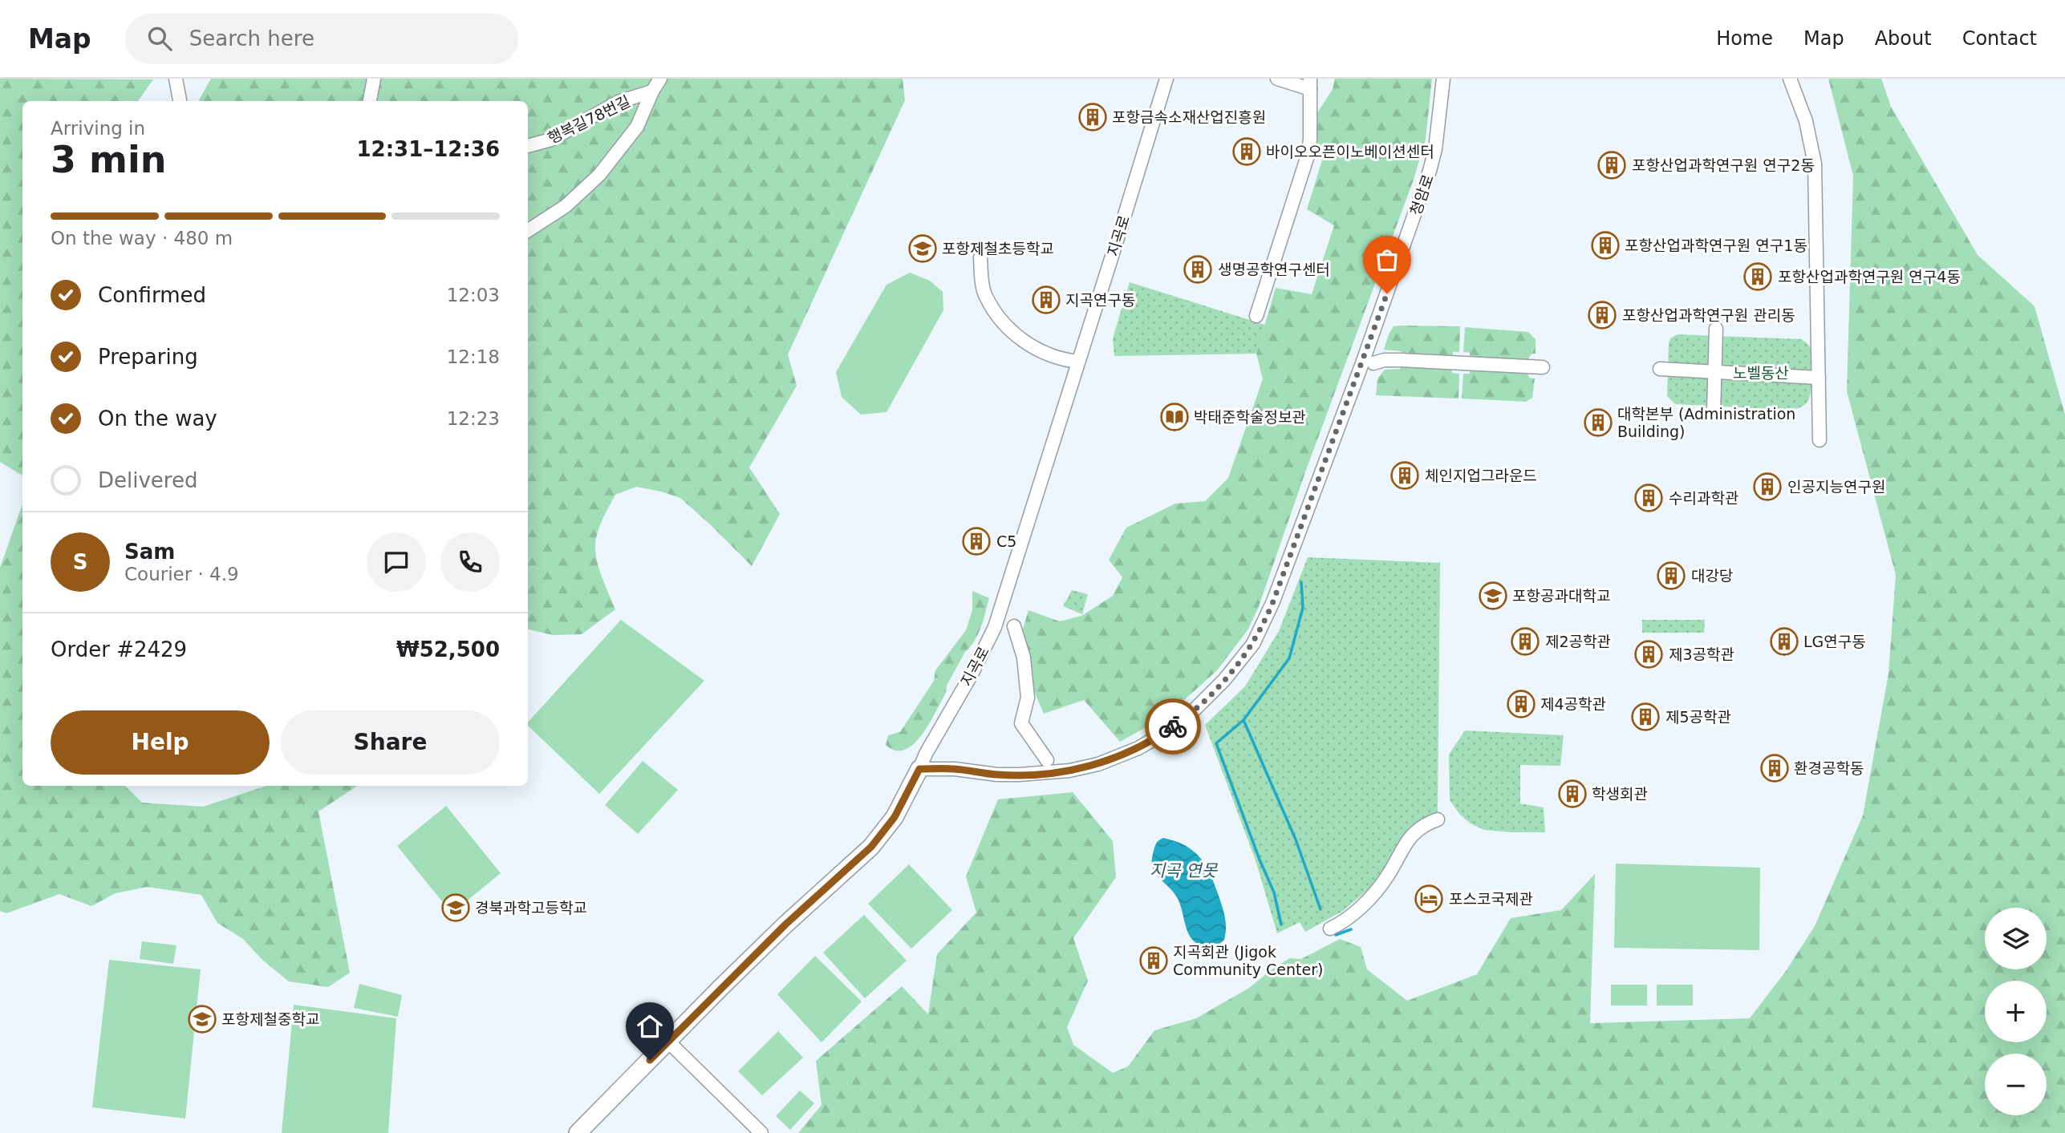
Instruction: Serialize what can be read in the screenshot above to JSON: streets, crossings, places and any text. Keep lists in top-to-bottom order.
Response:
{
  "streets": {
    "main road": ["지곡로"],
    "street": ["행복길78번길", "청암로"]
  },
  "crossings": [
    ["청암로", "지곡로"]
  ],
  "water": ["지곡 연못"],
  "parks": ["노벨동산"],
  "places": {
    "building": [
      "포항금속소재산업진흥원",
      "바이오오픈이노베이션센터",
      "포항산업과학연구원 연구2동",
      "포항산업과학연구원 연구1동",
      "생명공학연구센터",
      "포항산업과학연구원 연구4동",
      "지곡연구동",
      "포항산업과학연구원 관리동",
      "대학본부 (Administration Building)",
      "체인지업그라운드",
      "인공지능연구원",
      "수리과학관",
      "C5",
      "대강당",
      "제2공학관",
      "LG연구동",
      "제3공학관",
      "제4공학관",
      "제5공학관",
      "환경공학동",
      "학생회관",
      "지곡회관 (Jigok Community Center)"
    ],
    "school or university": [
      "포항제철초등학교",
      "포항공과대학교",
      "경북과학고등학교",
      "포항제철중학교"
    ],
    "library": ["박태준학술정보관"],
    "hotel": ["포스코국제관"]
  },
  "page": {
    "header": "Map",
    "search": "Search here",
    "nav": [
      "Home",
      "Map",
      "About",
      "Contact"
    ],
    "heading": ["3 min", "Arriving in", "12:31–12:36"],
    "panel": [
      "Sam",
      "Courier · 4.9",
      "Order #2429",
      "₩52,500"
    ],
    "bar": "On the way · 480 m",
    "list": [
      ["Confirmed", "12:03"],
      ["Preparing", "12:18"],
      ["On the way", "12:23"],
      "Delivered"
    ],
    "round": "S",
    "buttons": ["Help", "Share"],
    "map_buttons": ["+", "−"]
  }
}
